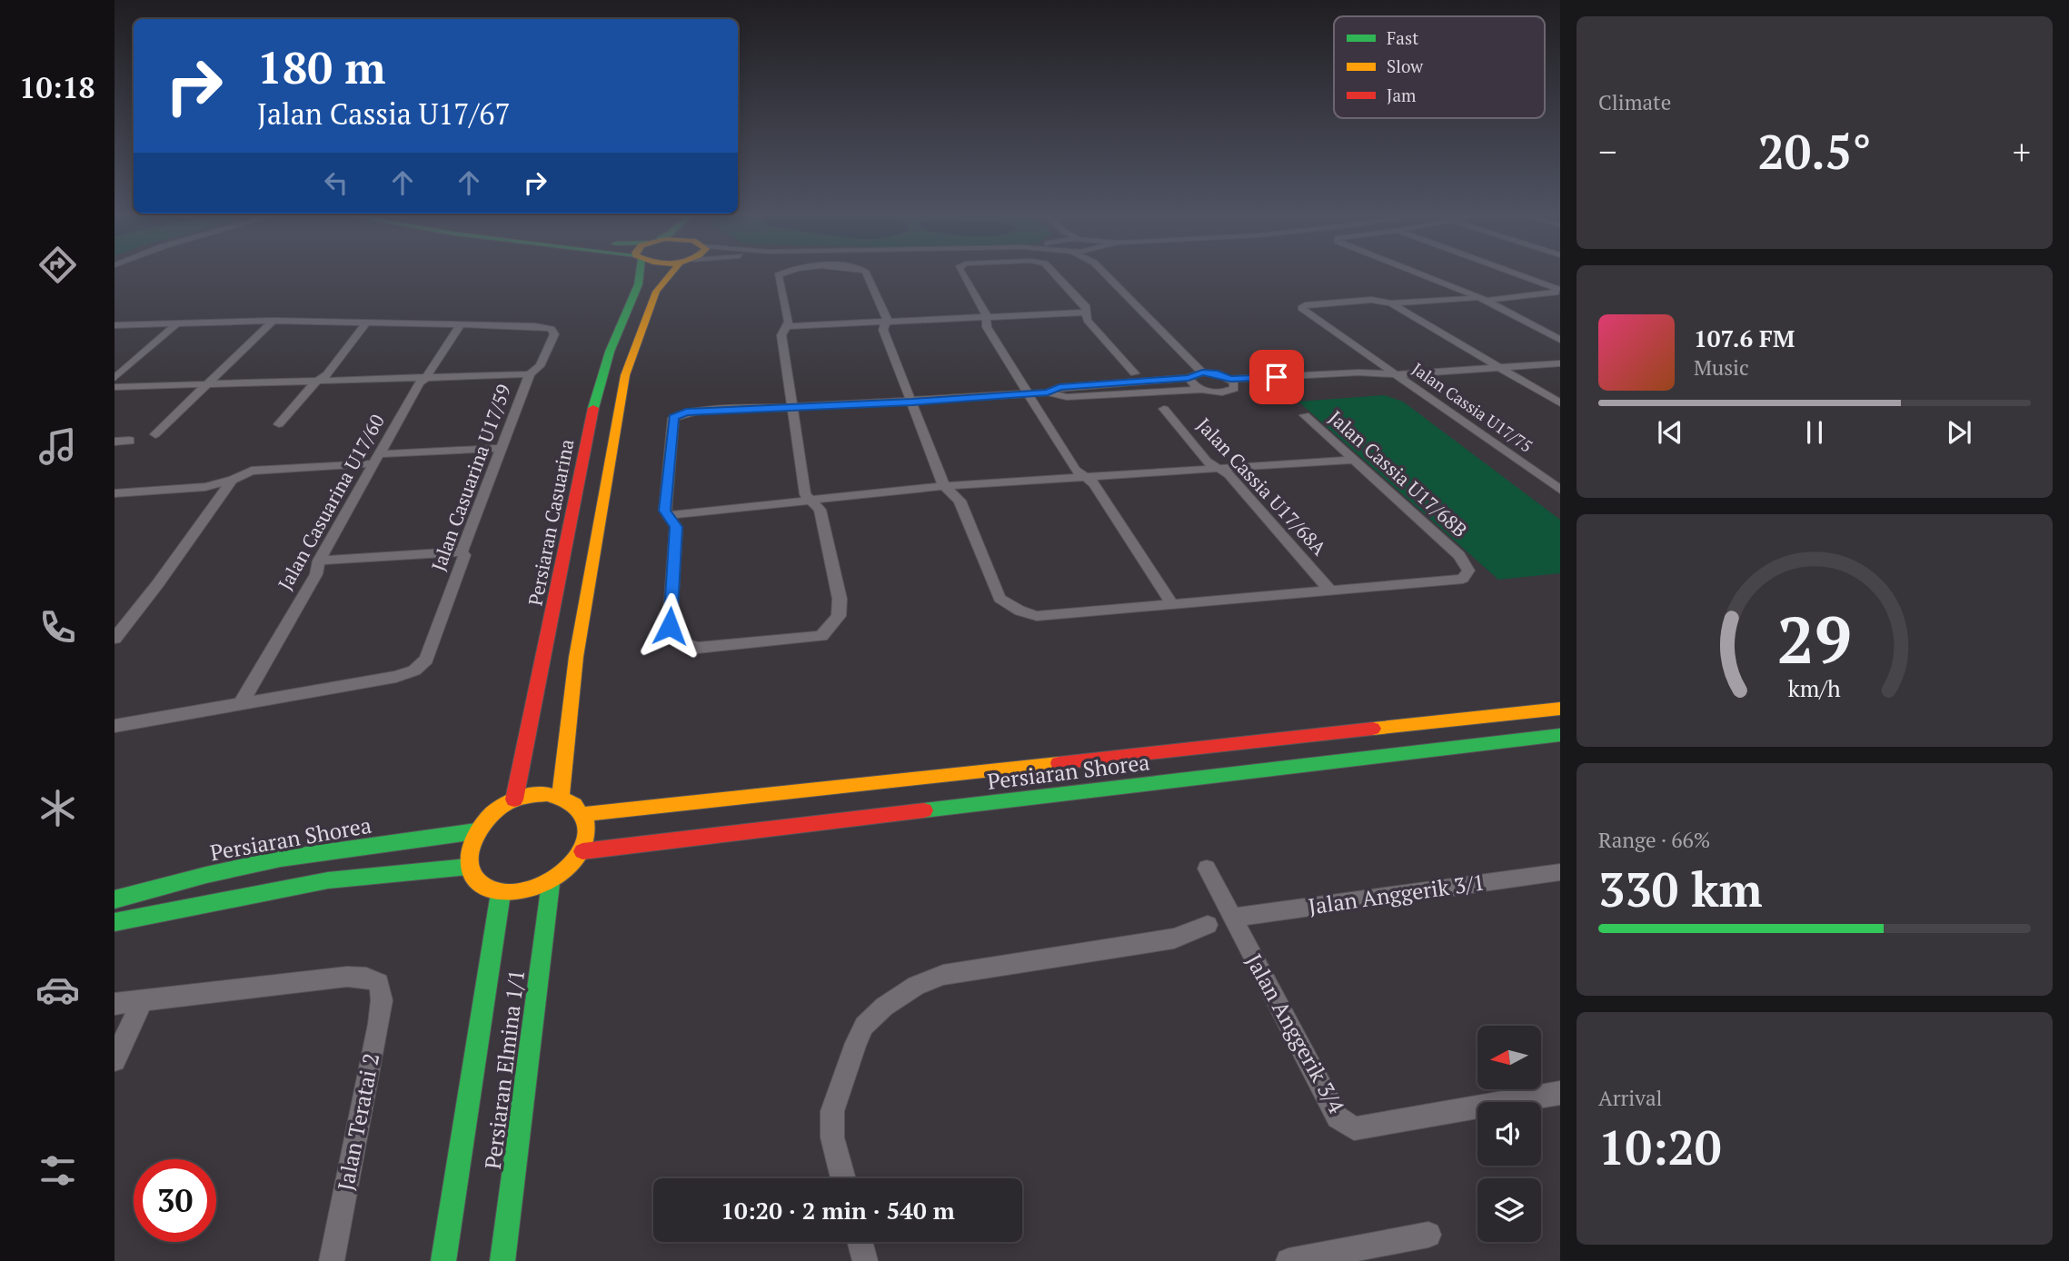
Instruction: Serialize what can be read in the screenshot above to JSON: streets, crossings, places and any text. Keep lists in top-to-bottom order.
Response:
{
  "streets": {
    "street": [
      "Jalan Cassia U17/75",
      "Jalan Cassia U17/68B",
      "Jalan Casuarina U17/59",
      "Jalan Cassia U17/68A",
      "Jalan Casuarina U17/60",
      "Persiaran Casuarina",
      "Persiaran Shorea",
      "Jalan Anggerik 3/1",
      "Jalan Anggerik 3/4",
      "Persiaran Elmina 1/1",
      "Jalan Teratai 2"
    ]
  },
  "crossings": [
    ["Jalan Cassia U17/68B", "Jalan Cassia U17/68A"],
    ["Jalan Casuarina U17/59", "Jalan Casuarina U17/60"],
    ["Persiaran Casuarina", "Persiaran Shorea"],
    ["Persiaran Casuarina", "Persiaran Elmina 1/1"],
    ["Persiaran Shorea", "Persiaran Elmina 1/1"],
    ["Jalan Anggerik 3/1", "Jalan Anggerik 3/4"]
  ],
  "legend": ["Fast", "Slow", "Jam"],
  "north": "left",
  "page": {
    "tabs": "10:18",
    "tile": [
      "Climate",
      ["Range · 66%", "330 km"],
      ["Arrival", "10:20"]
    ],
    "turn": ["180 m", "Jalan Cassia U17/67"],
    "heat": ["−", "20.5°", "+"],
    "song": ["107.6 FM", "Music"],
    "limit": "30",
    "trip": "10:20 · 2 min · 540 m",
    "gauge": ["29", "km/h"]
  }
}
